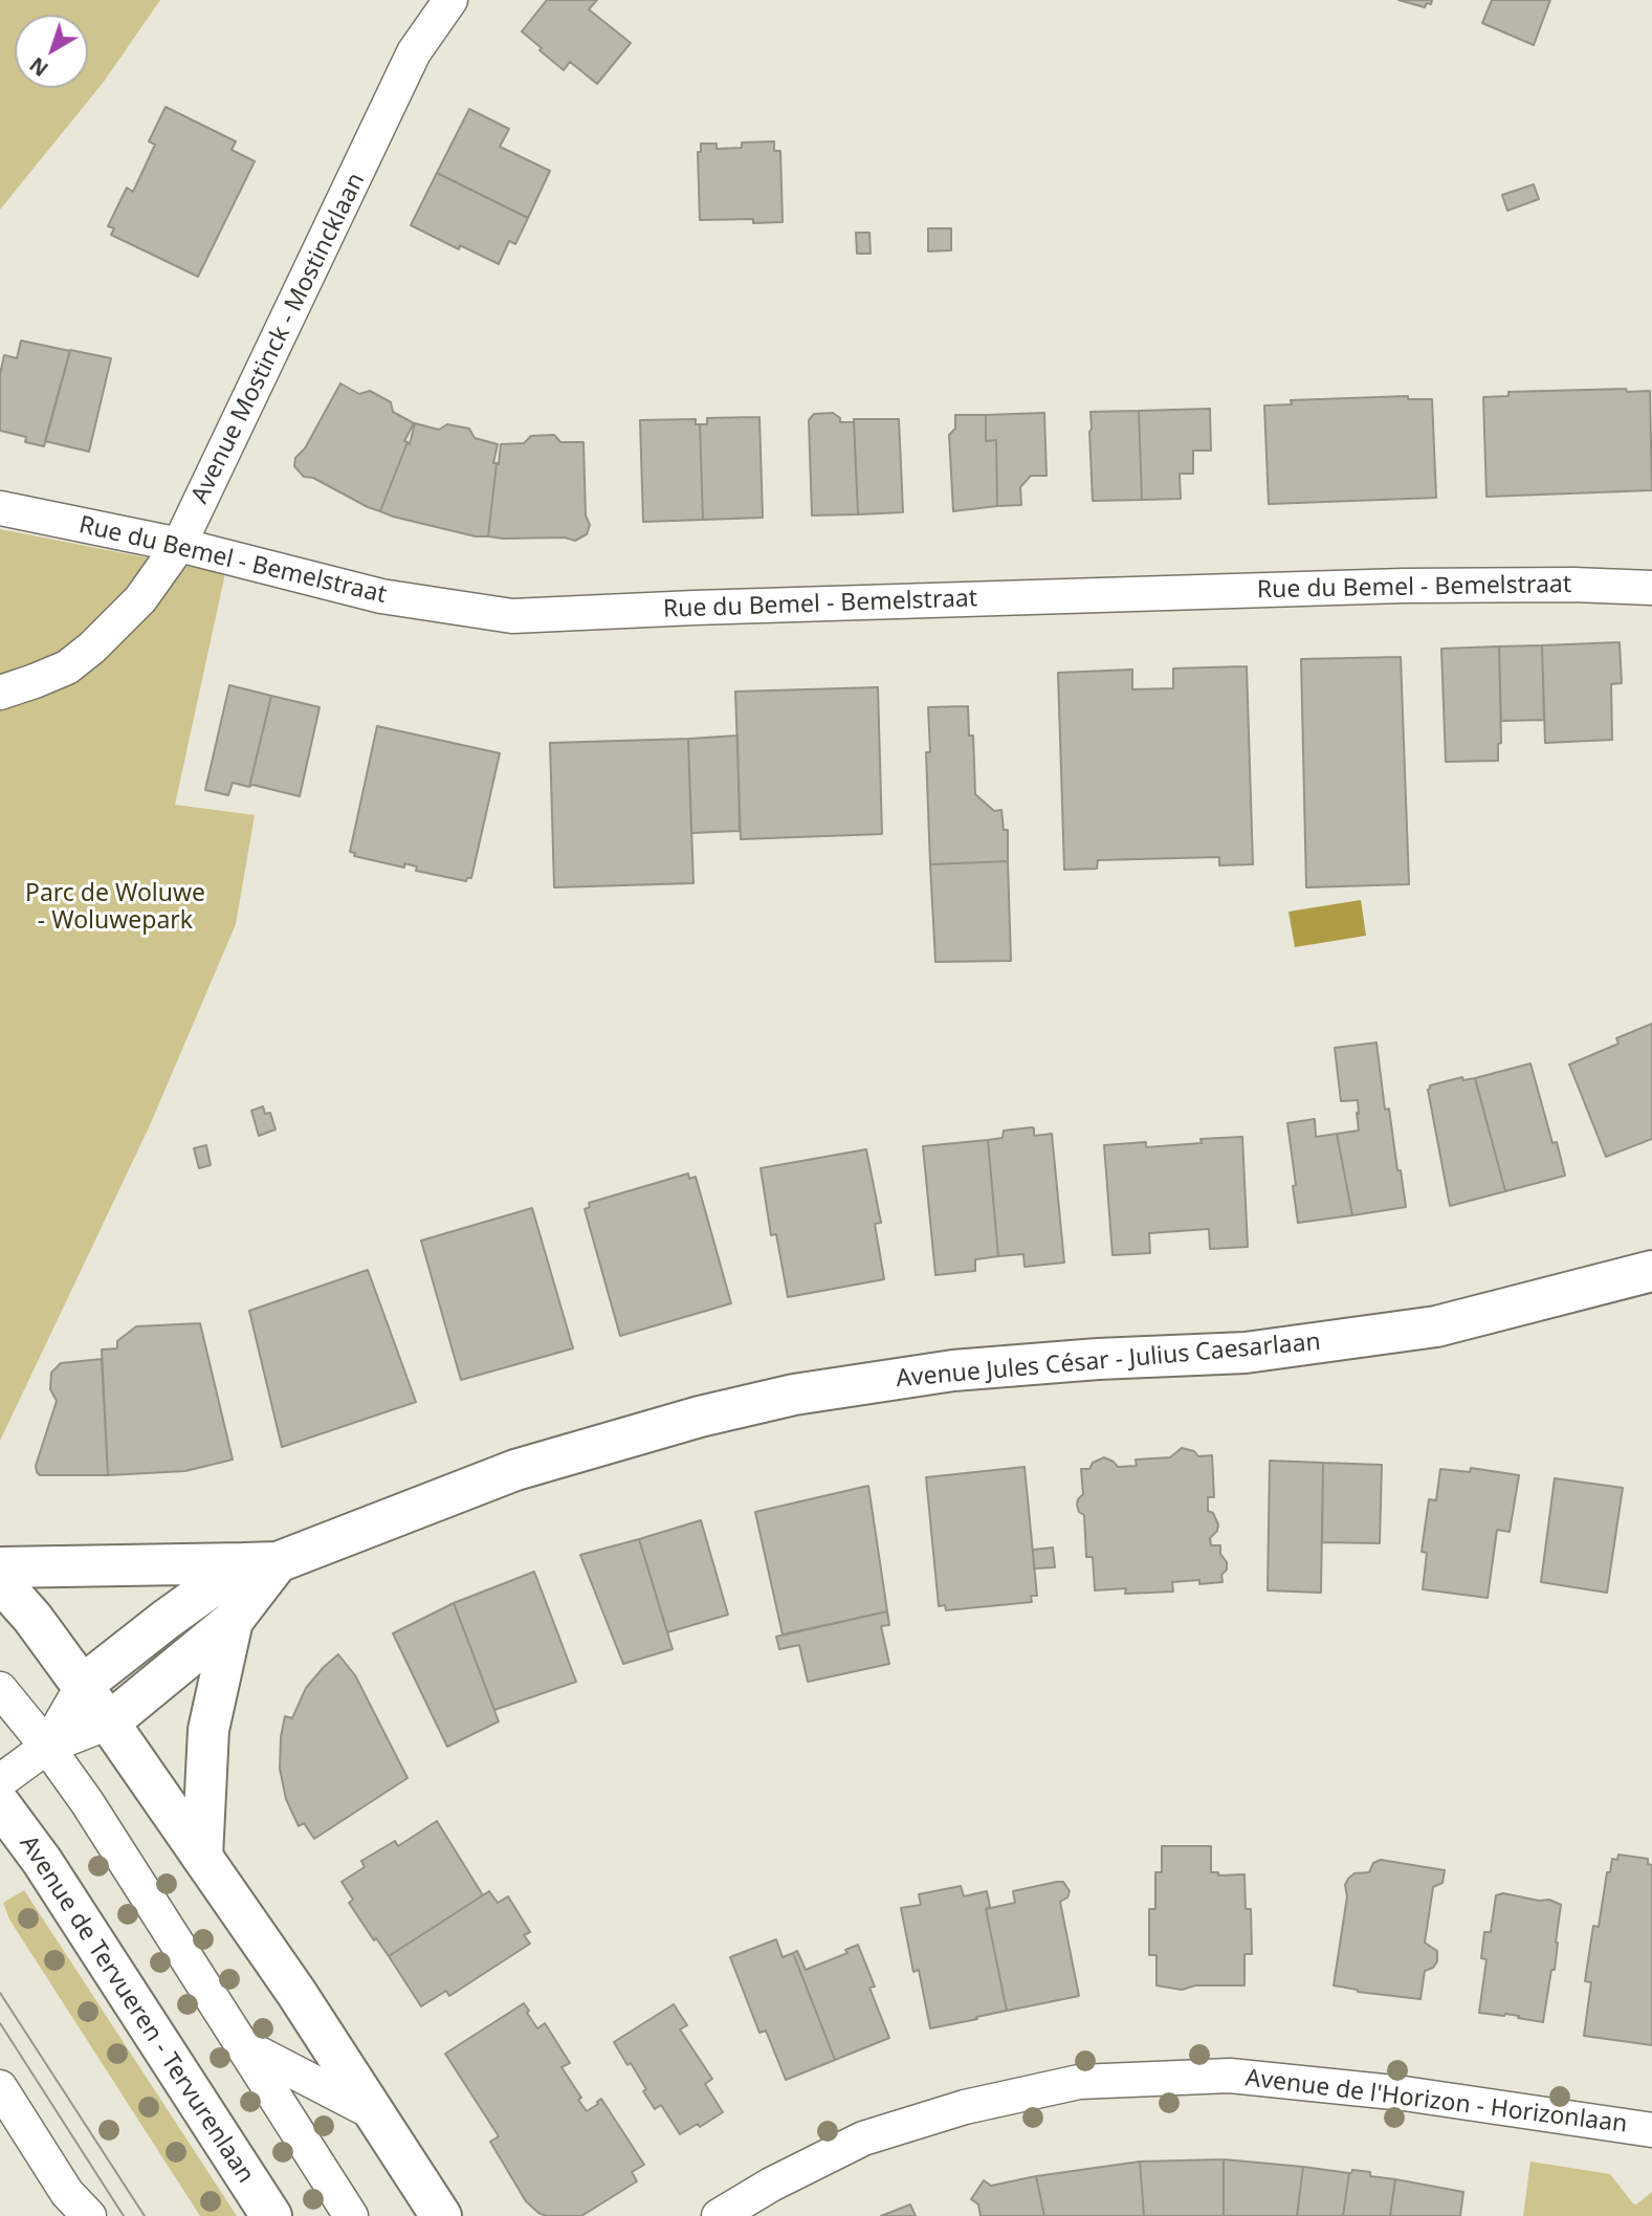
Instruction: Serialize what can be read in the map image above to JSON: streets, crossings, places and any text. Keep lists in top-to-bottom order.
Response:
{
  "streets": {
    "street": [
      "Avenue Mostinck - Mostincklaan",
      "Rue du Bemel - Bemelstraat",
      "Avenue Jules César - Julius Caesarlaan",
      "Avenue de Tervueren - Tervurenlaan",
      "Avenue de l'Horizon - Horizonlaan"
    ]
  },
  "crossings": [
    ["Avenue Mostinck - Mostincklaan", "Rue du Bemel - Bemelstraat"]
  ],
  "parks": ["Parc de Woluwe - Woluwepark"],
  "north": "bottom left"
}
